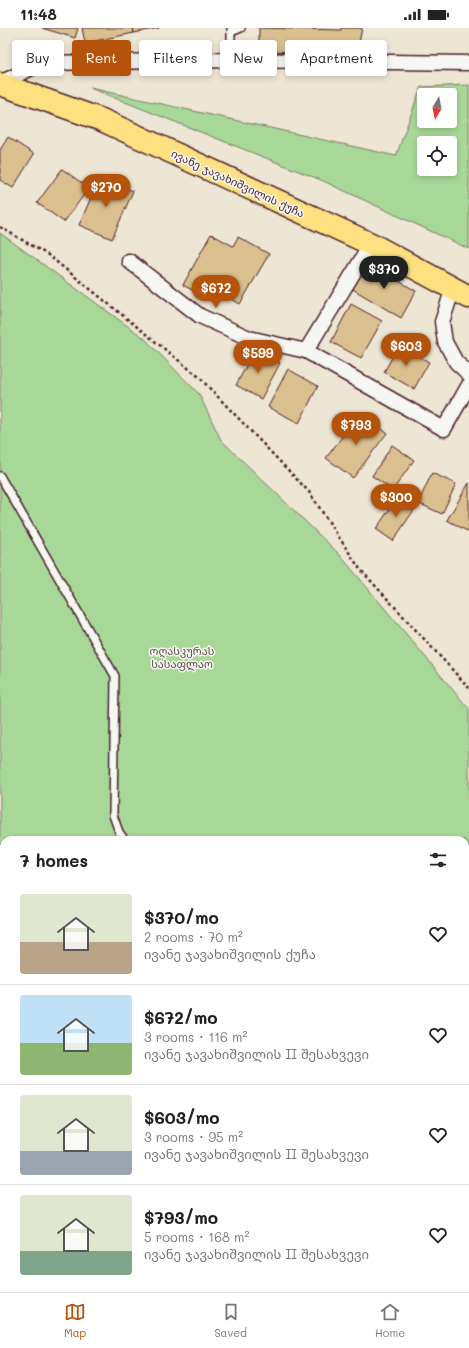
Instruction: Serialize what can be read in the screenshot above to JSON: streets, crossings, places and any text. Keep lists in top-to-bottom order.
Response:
{
  "streets": {
    "main road": ["ივანე ჯავახიშვილის ქუჩა"]
  },
  "parks": ["ოღასკურას სასაფლაო"],
  "north": "bottom",
  "page": {
    "status": "11:48",
    "chip": [
      "Buy",
      "Rent",
      "Filters",
      "New",
      "Apartment"
    ],
    "price": [
      "$270",
      "$370",
      "$672",
      "$603",
      "$599",
      "$793",
      "$300"
    ],
    "heading": "7 homes",
    "list": [
      {
        "name": "$370/mo",
        "note": "2 rooms · 70 m² · ივანე ჯავახიშვილის ქუჩა"
      },
      {
        "name": "$672/mo",
        "note": "3 rooms · 116 m² · ივანე ჯავახიშვილის II შესახვევი"
      },
      {
        "name": "$603/mo",
        "note": "3 rooms · 95 m² · ივანე ჯავახიშვილის II შესახვევი"
      },
      {
        "name": "$793/mo",
        "note": "5 rooms · 168 m² · ივანე ჯავახიშვილის II შესახვევი"
      }
    ],
    "tabs": ["Map", "Saved", "Home"]
  }
}
